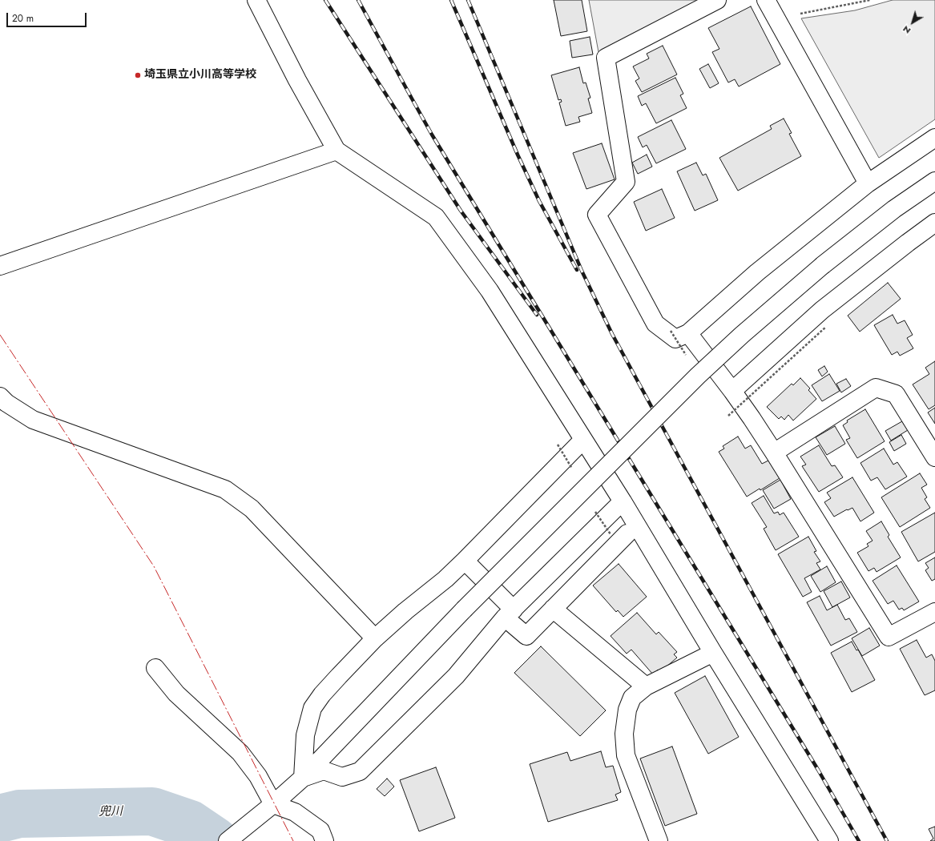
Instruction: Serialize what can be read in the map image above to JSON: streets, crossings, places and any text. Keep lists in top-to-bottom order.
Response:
{
  "water": ["兜川"],
  "places": ["埼玉県立小川高等学校"],
  "scale_bar": "20 m",
  "north": "bottom left"
}
